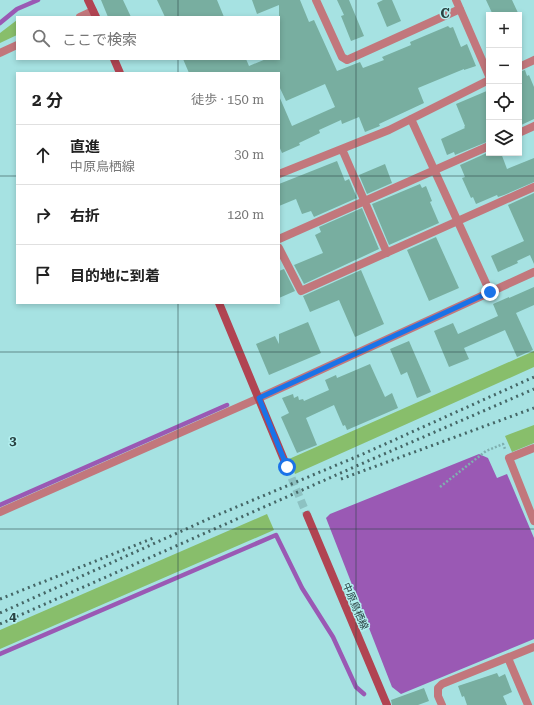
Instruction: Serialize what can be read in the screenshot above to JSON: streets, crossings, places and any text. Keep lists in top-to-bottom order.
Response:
{
  "streets": {
    "main road": ["中原鳥栖線"]
  },
  "page": {
    "map_buttons": ["+", "−"],
    "search": "ここで検索",
    "heading": ["2 分", "徒歩 · 150 m"],
    "list": [
      ["直進", "中原鳥栖線", "30 m"],
      ["右折", "120 m"],
      "目的地に到着"
    ]
  },
  "grid": {
    "columns": ["C"],
    "rows": ["3", "4"]
  }
}
